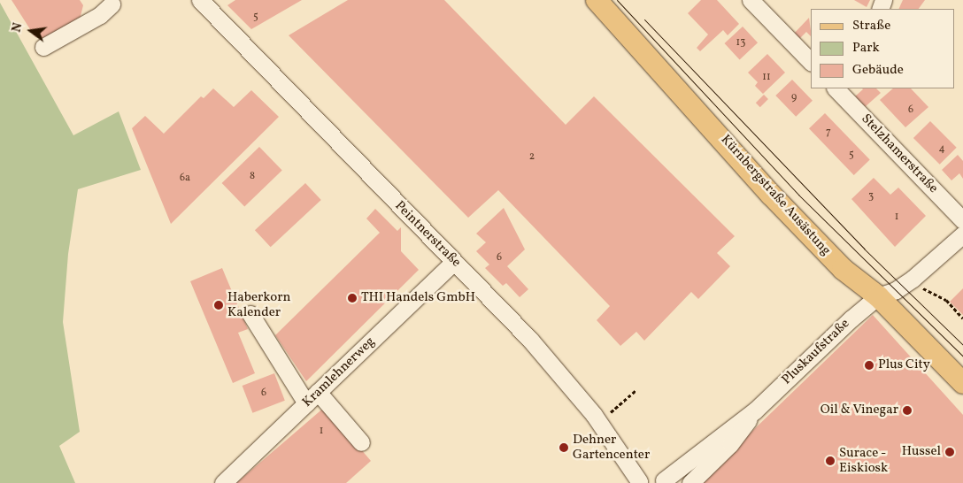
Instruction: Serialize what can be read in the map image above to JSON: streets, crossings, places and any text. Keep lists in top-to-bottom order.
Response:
{
  "streets": {
    "main road": ["Kürnbergstraße Ausästung"],
    "street": [
      "Stelzhamerstraße",
      "Peintnerstraße",
      "Pluskaufstraße",
      "Kramlehnerweg"
    ]
  },
  "crossings": [
    ["Kürnbergstraße Ausästung", "Pluskaufstraße"],
    ["Peintnerstraße", "Kramlehnerweg"]
  ],
  "places": [
    "THI Handels GmbH",
    "Haberkorn Kalender",
    "Plus City",
    "Oil & Vinegar",
    "Dehner Gartencenter",
    "Hussel",
    "Surace - Eiskiosk"
  ],
  "house_numbers": [
    "5",
    "13",
    "11",
    "9",
    "6",
    "7",
    "4",
    "5",
    "2",
    "8",
    "6a",
    "3",
    "1",
    "6",
    "6",
    "1"
  ],
  "legend": ["Straße", "Park", "Gebäude"],
  "north": "left"
}
